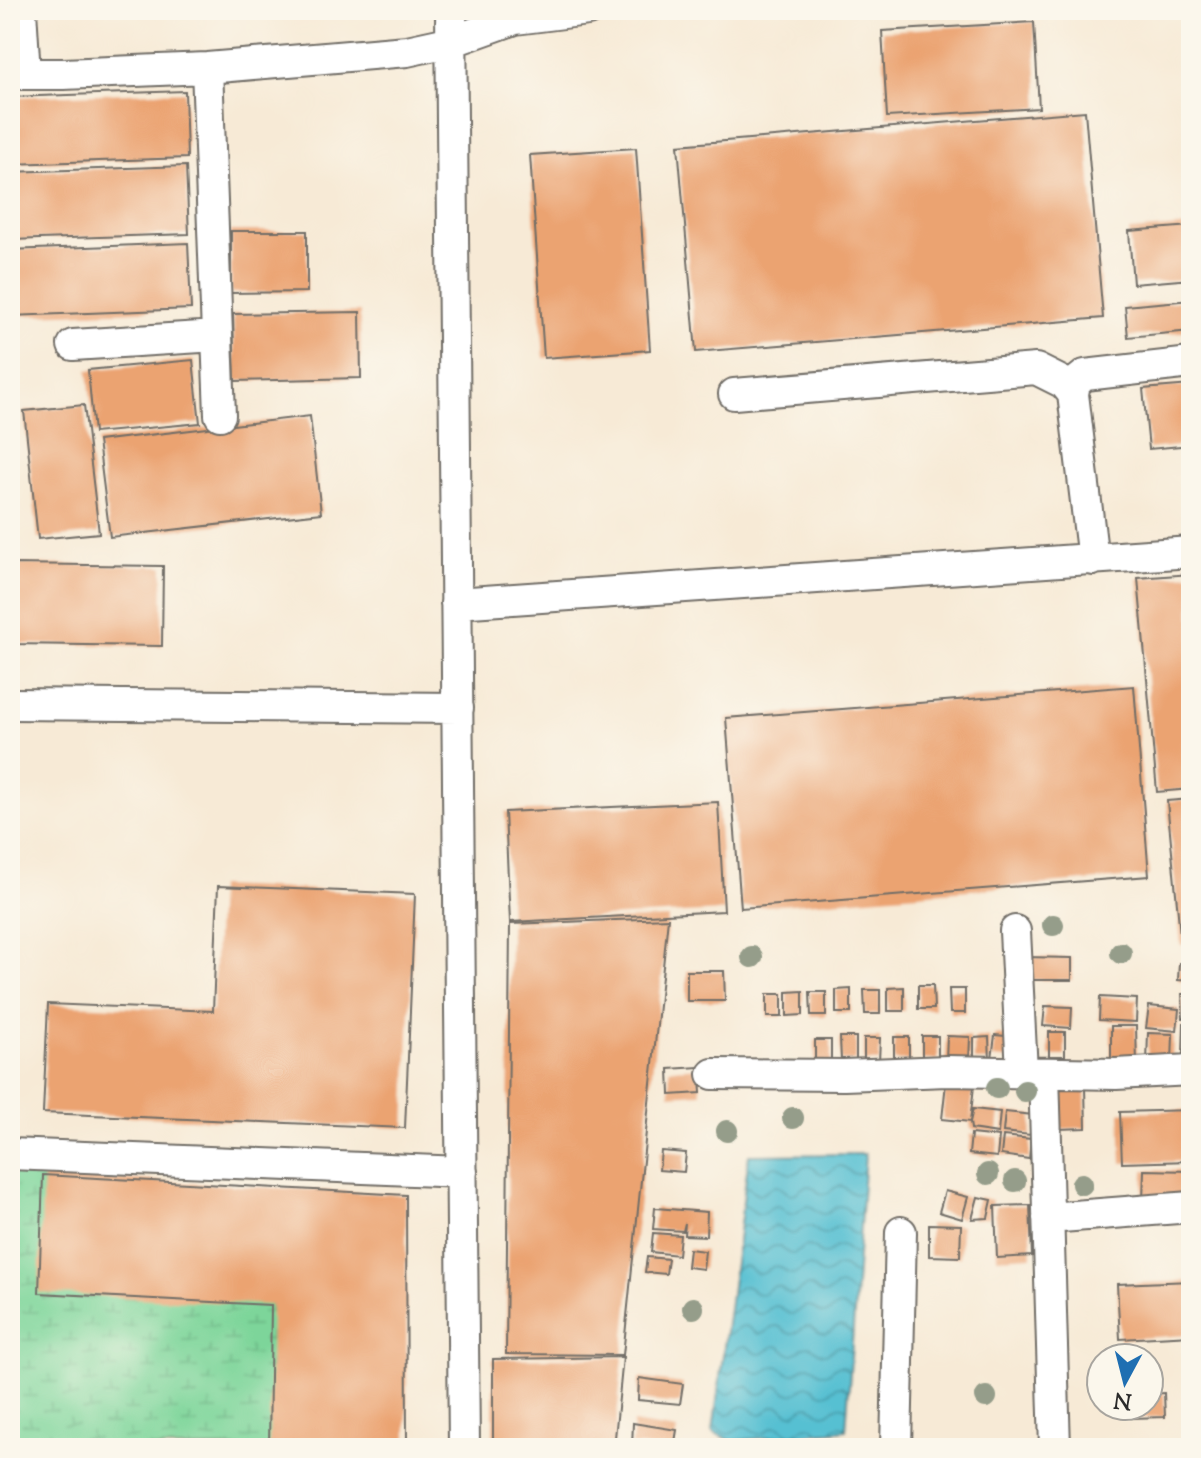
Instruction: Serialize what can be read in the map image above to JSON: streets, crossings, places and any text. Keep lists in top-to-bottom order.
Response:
{
  "north": "bottom"
}
